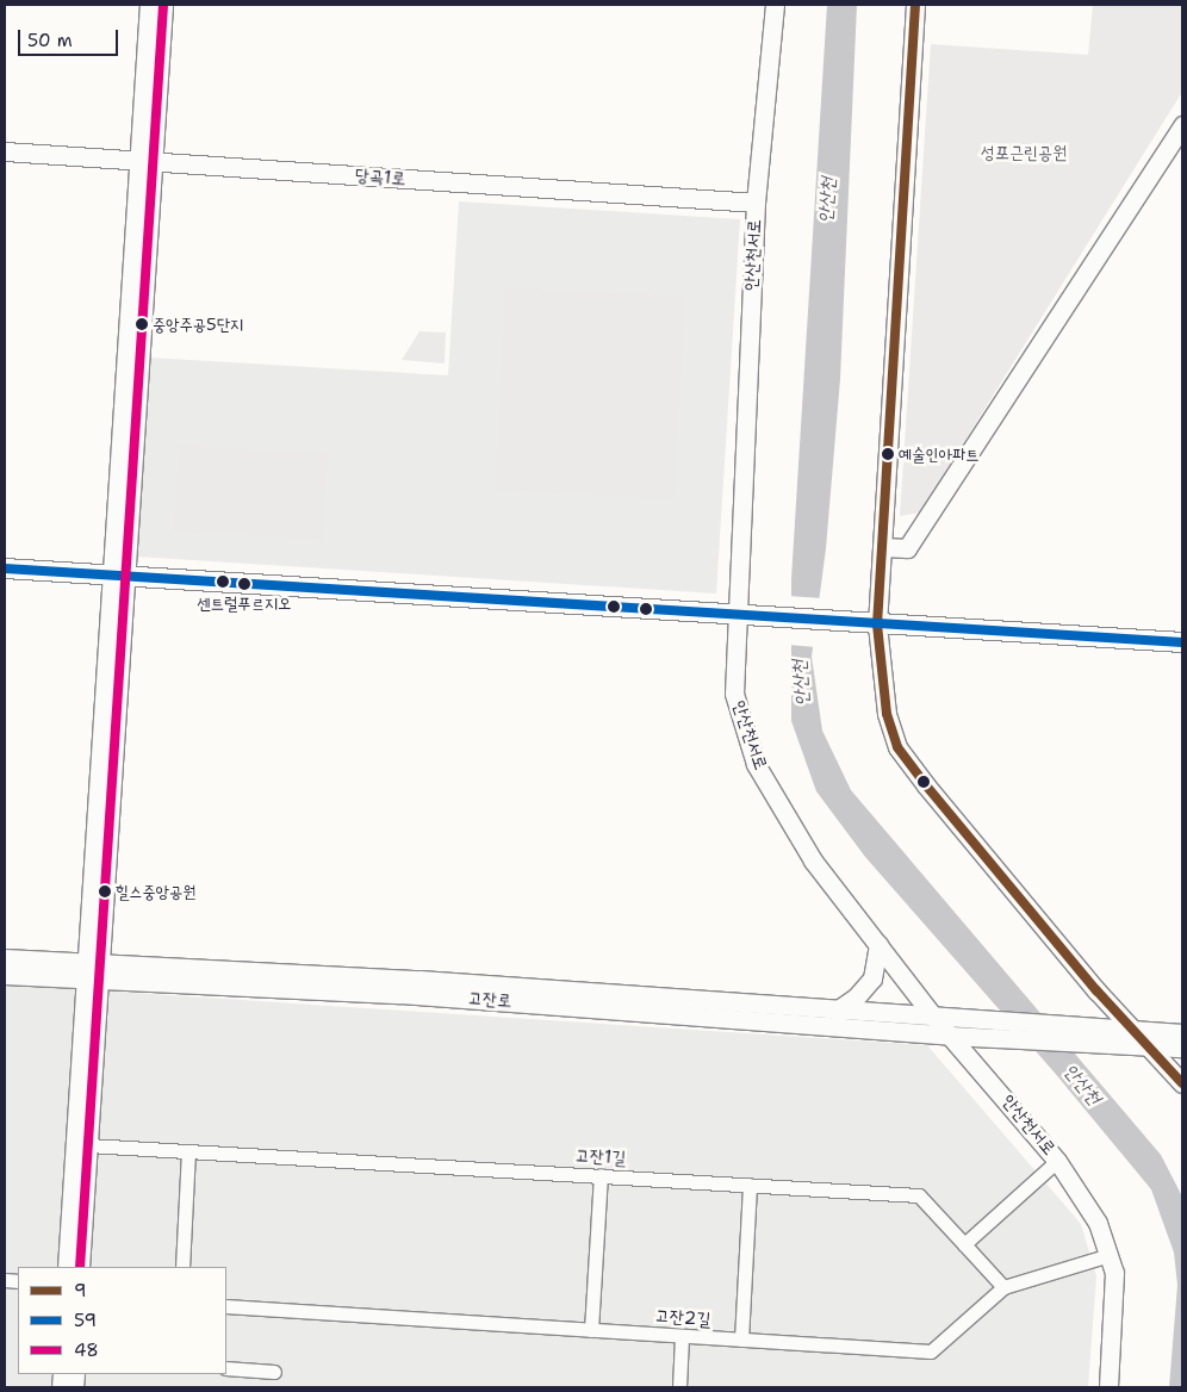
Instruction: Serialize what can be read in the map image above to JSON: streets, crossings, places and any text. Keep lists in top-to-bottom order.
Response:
{
  "streets": {
    "street": [
      "당곡1로",
      "안산천서로",
      "고잔로",
      "고잔1길",
      "고잔2길"
    ]
  },
  "crossings": [
    ["당곡1로", "안산천서로"],
    ["안산천서로", "고잔로"],
    ["안산천서로", "고잔2길"],
    ["고잔1길", "고잔2길"]
  ],
  "water": ["안산천"],
  "parks": ["성포근린공원"],
  "places": [
    "중앙주공5단지",
    "예술인아파트",
    "센트럴푸르지오",
    "힐스중앙공원"
  ],
  "lines": ["transit line 9", "transit line 48", "transit line 59"],
  "legend": ["9", "59", "48"],
  "scale_bar": "50 m"
}
